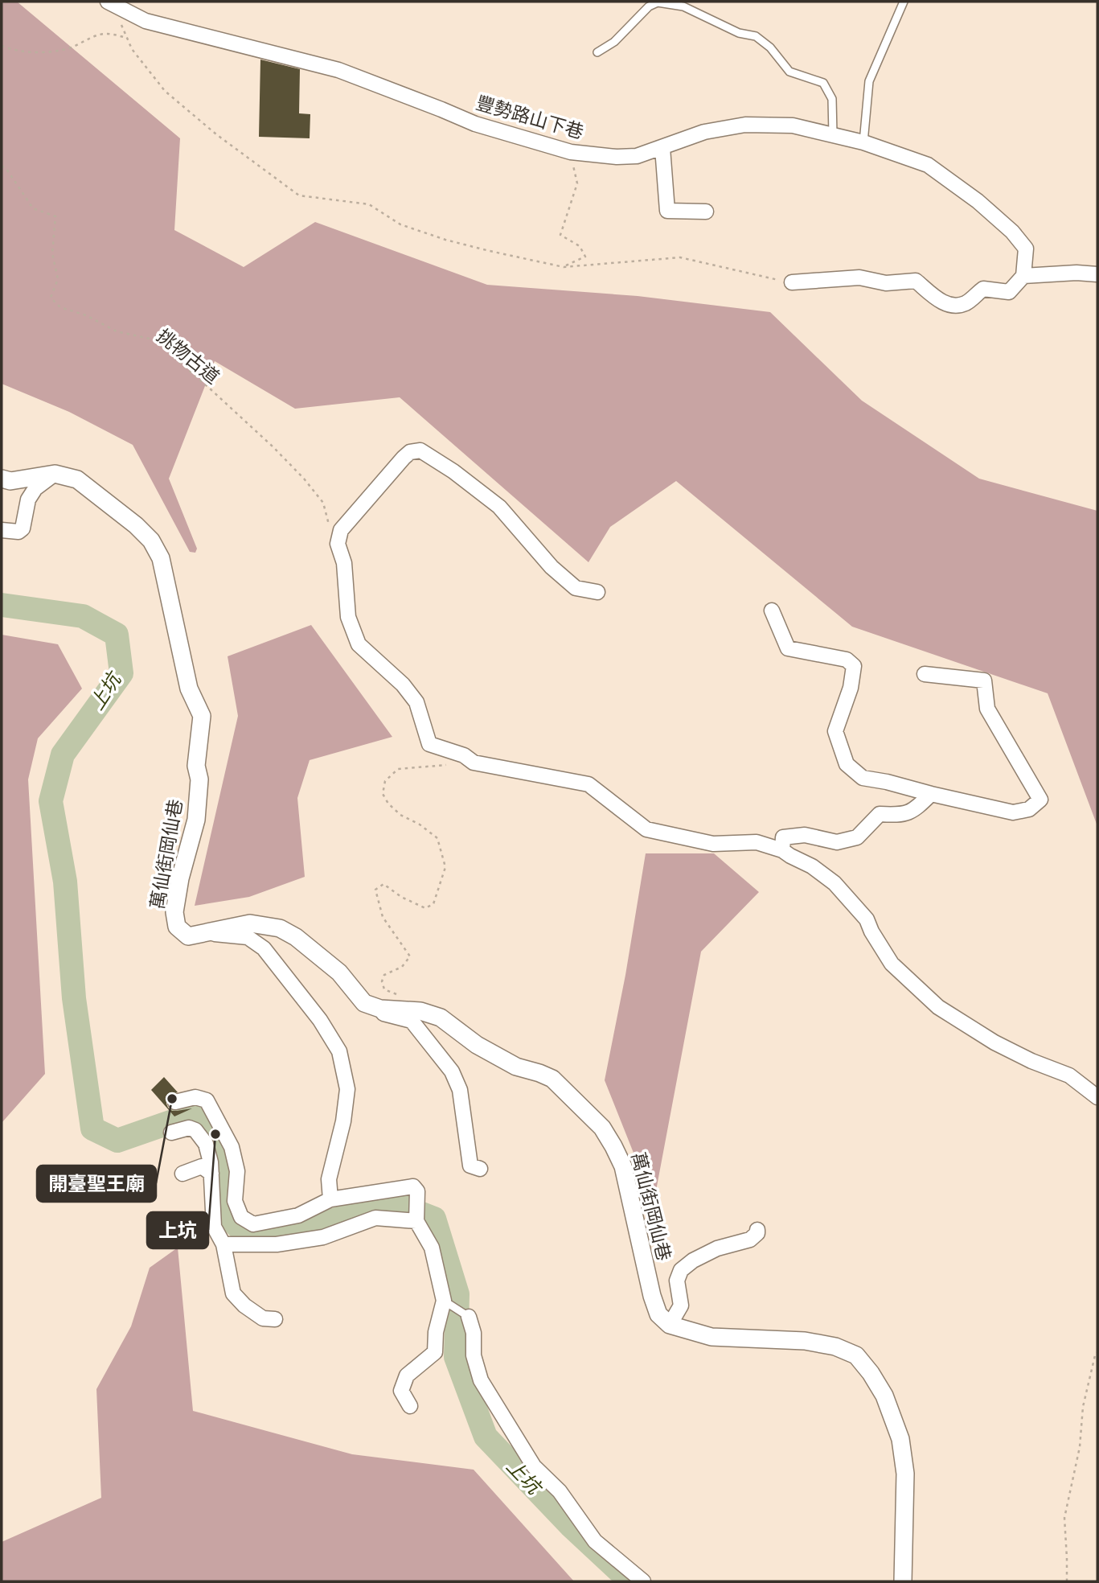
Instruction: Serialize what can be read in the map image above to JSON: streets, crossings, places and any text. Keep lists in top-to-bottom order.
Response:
{
  "streets": {
    "street": ["豐勢路山下巷", "萬仙街岡仙巷"],
    "path": ["挑物古道"]
  },
  "water": ["上坑"],
  "places": ["開臺聖王廟", "上坑"]
}
